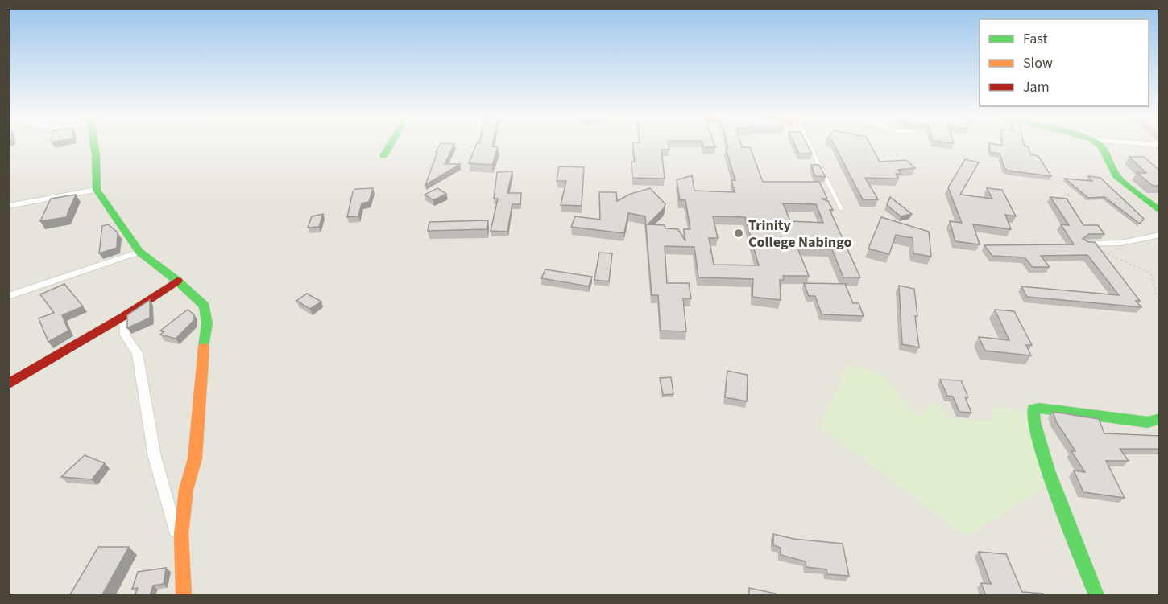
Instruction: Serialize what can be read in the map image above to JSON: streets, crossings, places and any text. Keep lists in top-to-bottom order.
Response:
{
  "places": ["Trinity College Nabingo"],
  "legend": ["Fast", "Slow", "Jam"]
}
